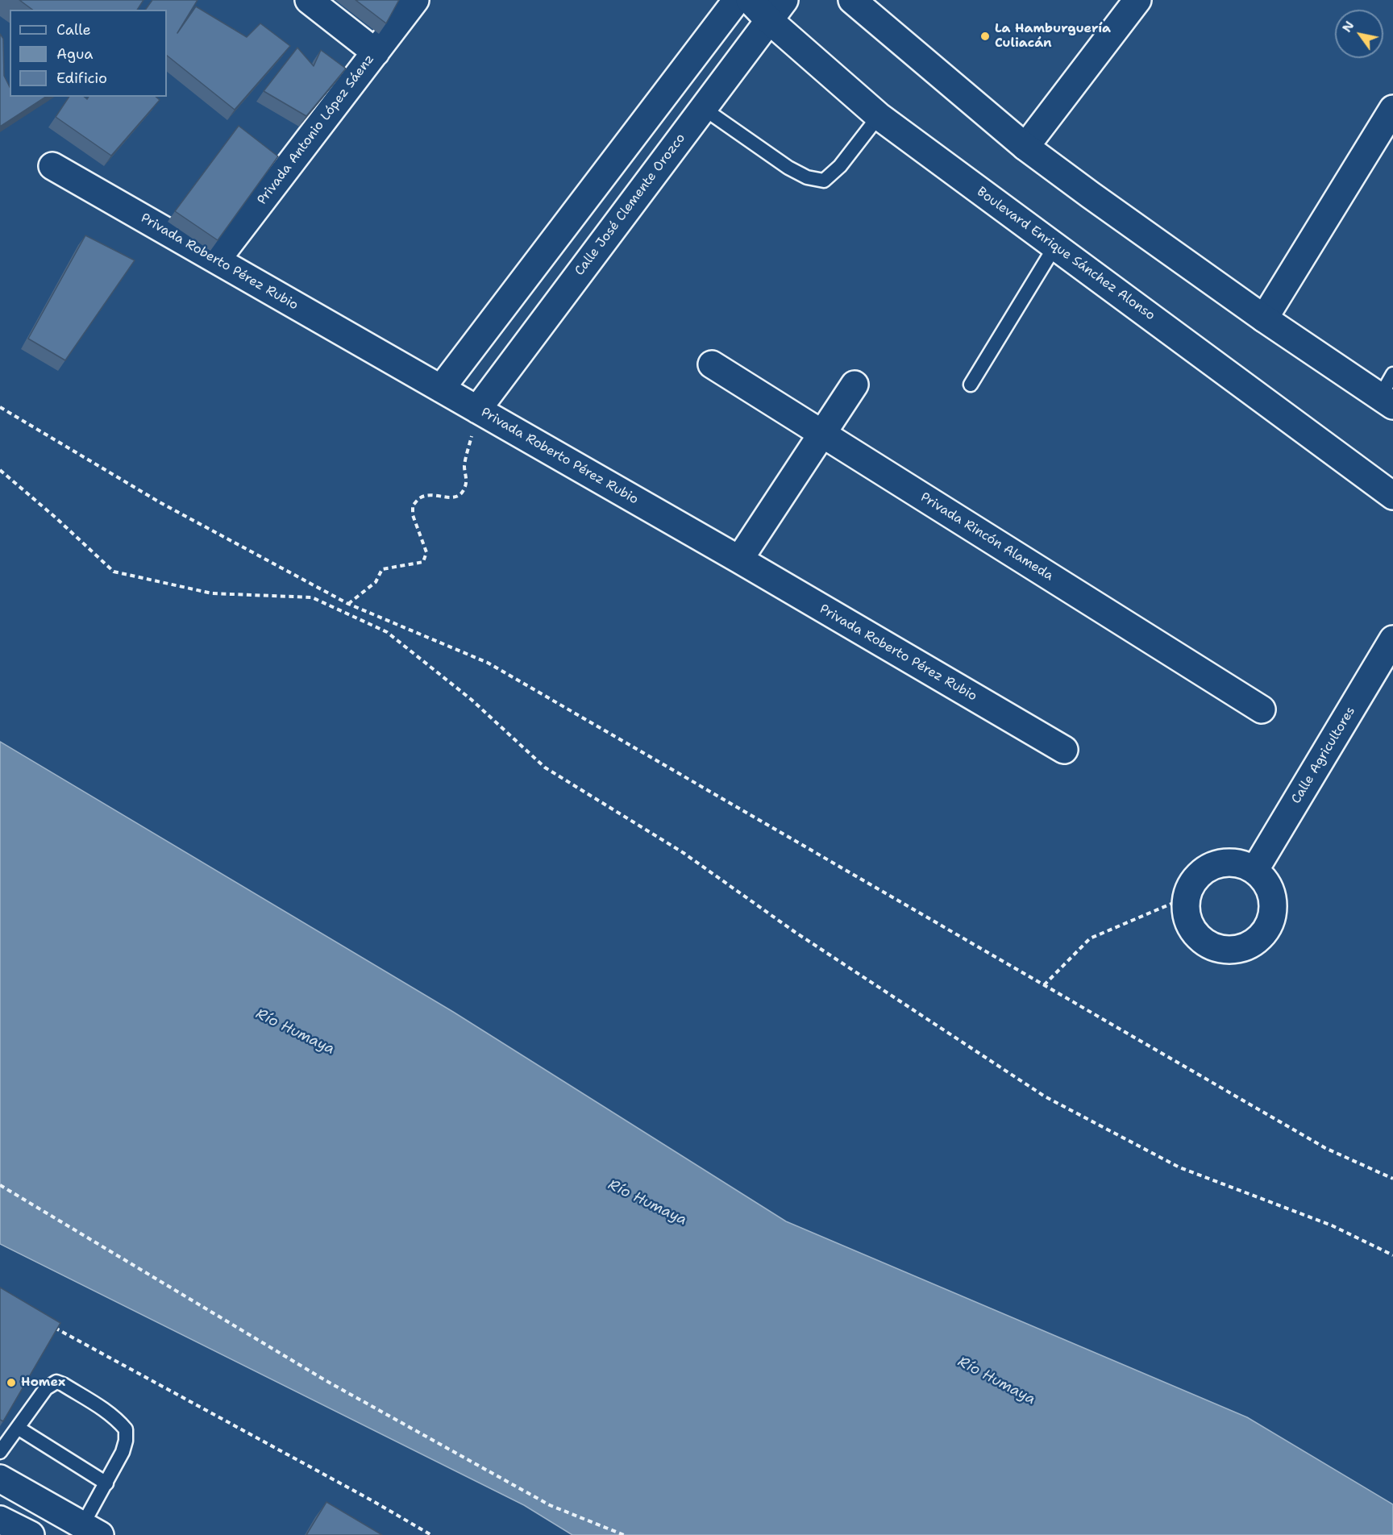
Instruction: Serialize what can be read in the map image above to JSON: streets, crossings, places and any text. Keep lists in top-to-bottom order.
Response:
{
  "streets": {
    "street": [
      "Privada Antonio López Sáenz",
      "Calle José Clemente Orozco",
      "Boulevard Enrique Sánchez Alonso",
      "Privada Roberto Pérez Rubio",
      "Privada Rincón Alameda",
      "Calle Agricultores"
    ]
  },
  "crossings": [
    ["Privada Antonio López Sáenz", "Privada Roberto Pérez Rubio"],
    ["Calle José Clemente Orozco", "Boulevard Enrique Sánchez Alonso"],
    ["Calle José Clemente Orozco", "Privada Roberto Pérez Rubio"]
  ],
  "water": ["Río Humaya"],
  "places": ["La Hamburguería Culiacán", "Homex"],
  "legend": ["Calle", "Agua", "Edificio"],
  "north": "top left"
}
